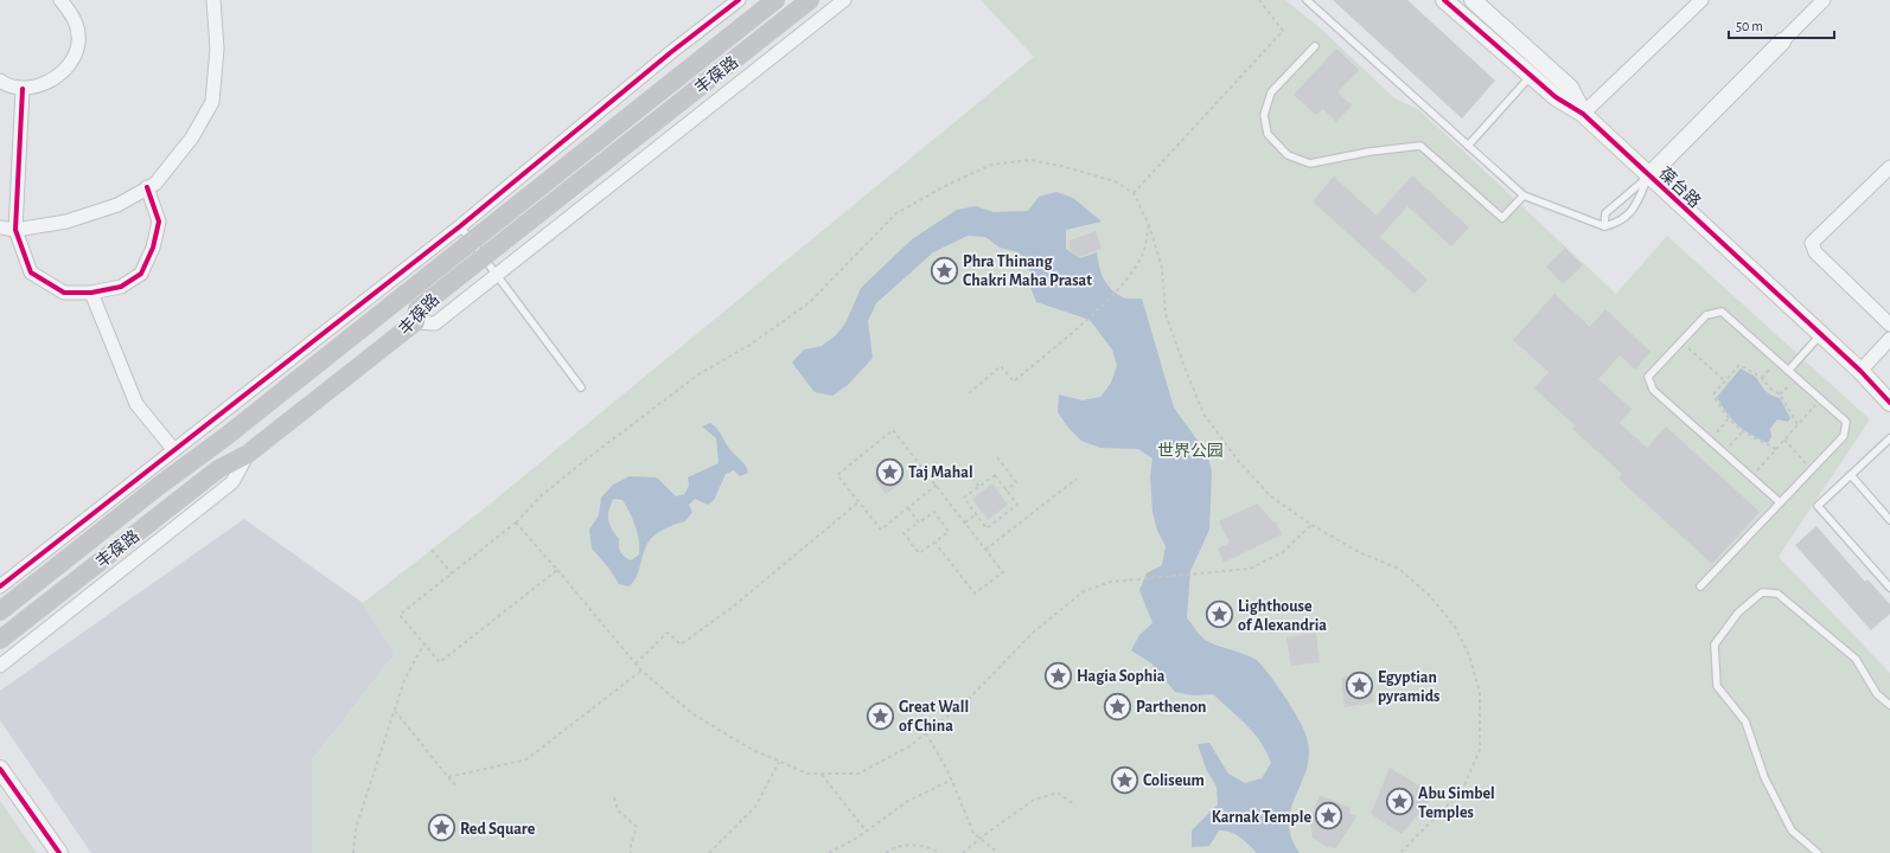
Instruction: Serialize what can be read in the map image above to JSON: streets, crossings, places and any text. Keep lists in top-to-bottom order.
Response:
{
  "streets": {
    "main road": ["丰葆路"],
    "street": ["葆台路"]
  },
  "parks": ["世界公园"],
  "places": {
    "place": [
      "Phra Thinang Chakri Maha Prasat",
      "Taj Mahal",
      "Lighthouse of Alexandria",
      "Hagia Sophia",
      "Egyptian pyramids",
      "Parthenon",
      "Great Wall of China",
      "Coliseum",
      "Abu Simbel Temples",
      "Karnak Temple",
      "Red Square"
    ]
  },
  "scale_bar": "50 m"
}
